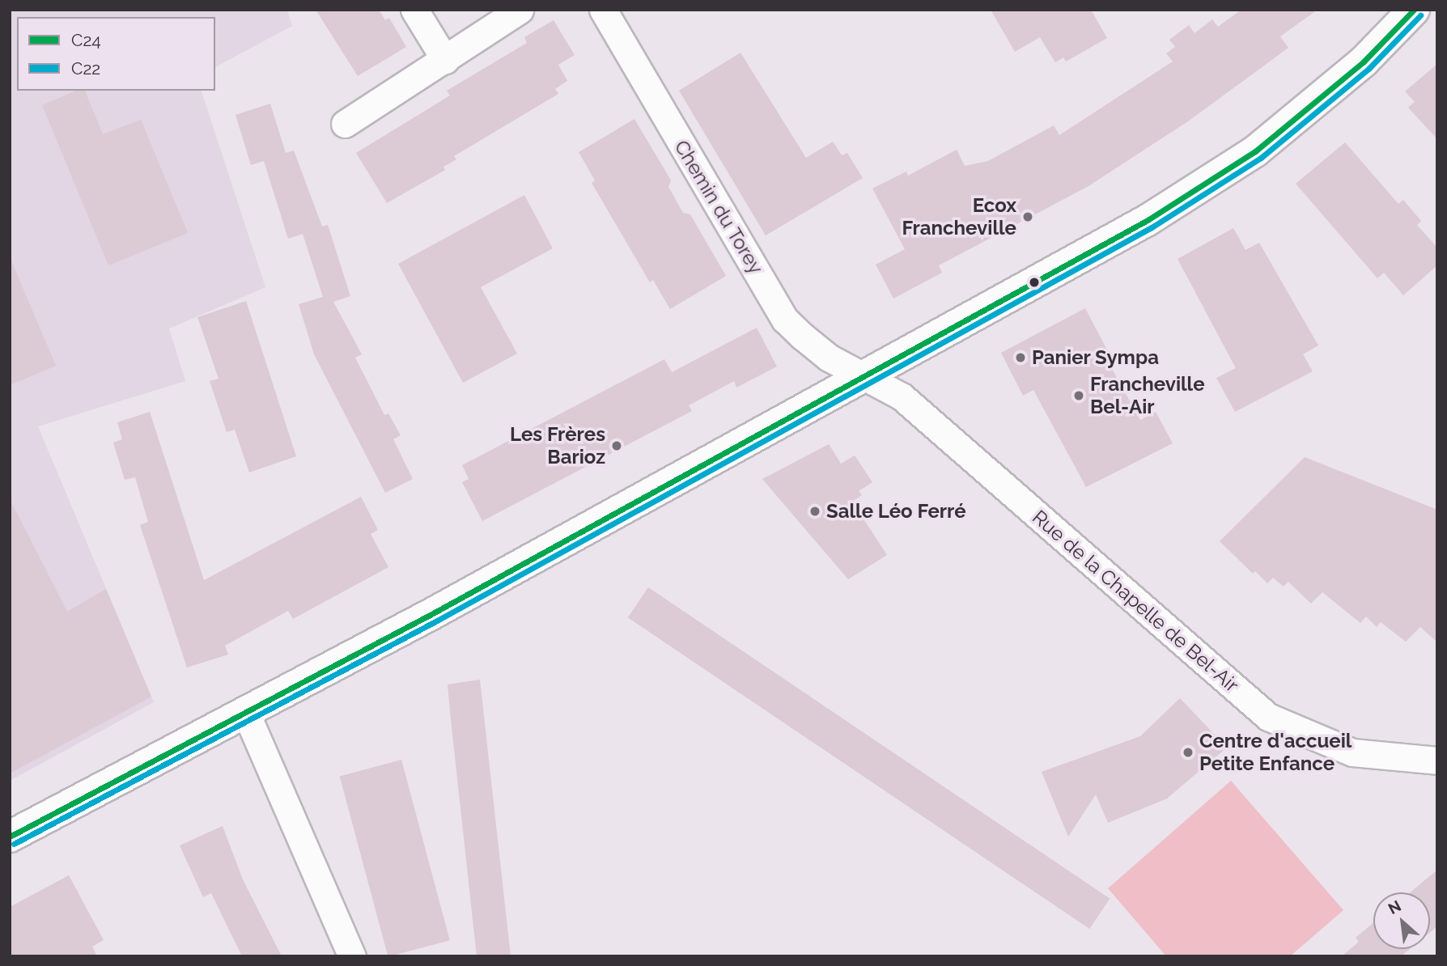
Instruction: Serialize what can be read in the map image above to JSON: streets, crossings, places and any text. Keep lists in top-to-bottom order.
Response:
{
  "streets": {
    "street": ["Chemin du Torey", "Rue de la Chapelle de Bel-Air"]
  },
  "crossings": [
    ["Chemin du Torey", "Rue de la Chapelle de Bel-Air"]
  ],
  "places": [
    "Ecox Francheville",
    "Panier Sympa",
    "Francheville Bel-Air",
    "Les Frères Barioz",
    "Salle Léo Ferré",
    "Centre d'accueil Petite Enfance"
  ],
  "lines": ["transit line C24", "transit line C22"],
  "legend": ["C24", "C22"],
  "north": "top left"
}
